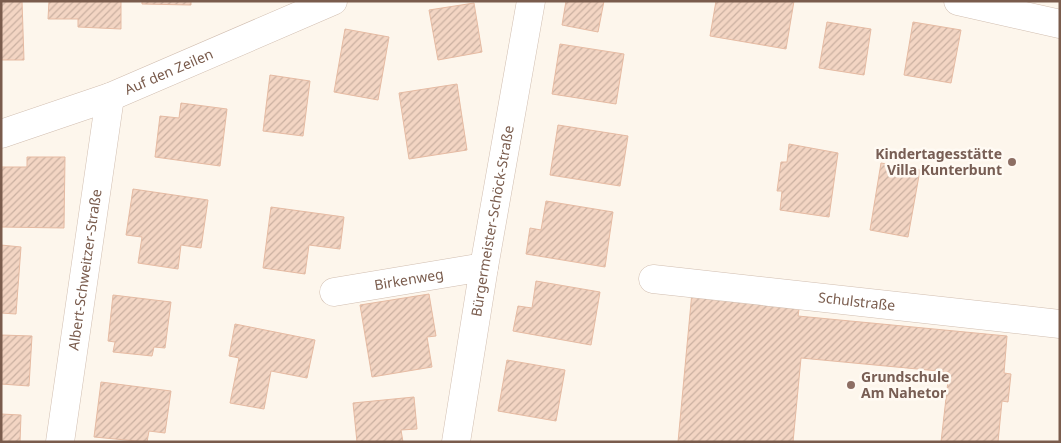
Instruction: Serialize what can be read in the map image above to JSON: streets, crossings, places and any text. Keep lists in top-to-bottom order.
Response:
{
  "streets": {
    "street": [
      "Auf den Zeilen",
      "Bürgermeister-Schöck-Straße",
      "Albert-Schweitzer-Straße",
      "Birkenweg",
      "Schulstraße"
    ]
  },
  "crossings": [
    ["Auf den Zeilen", "Albert-Schweitzer-Straße"],
    ["Bürgermeister-Schöck-Straße", "Birkenweg"]
  ],
  "places": ["Kindertagesstätte Villa Kunterbunt", "Grundschule Am Nahetor"]
}
